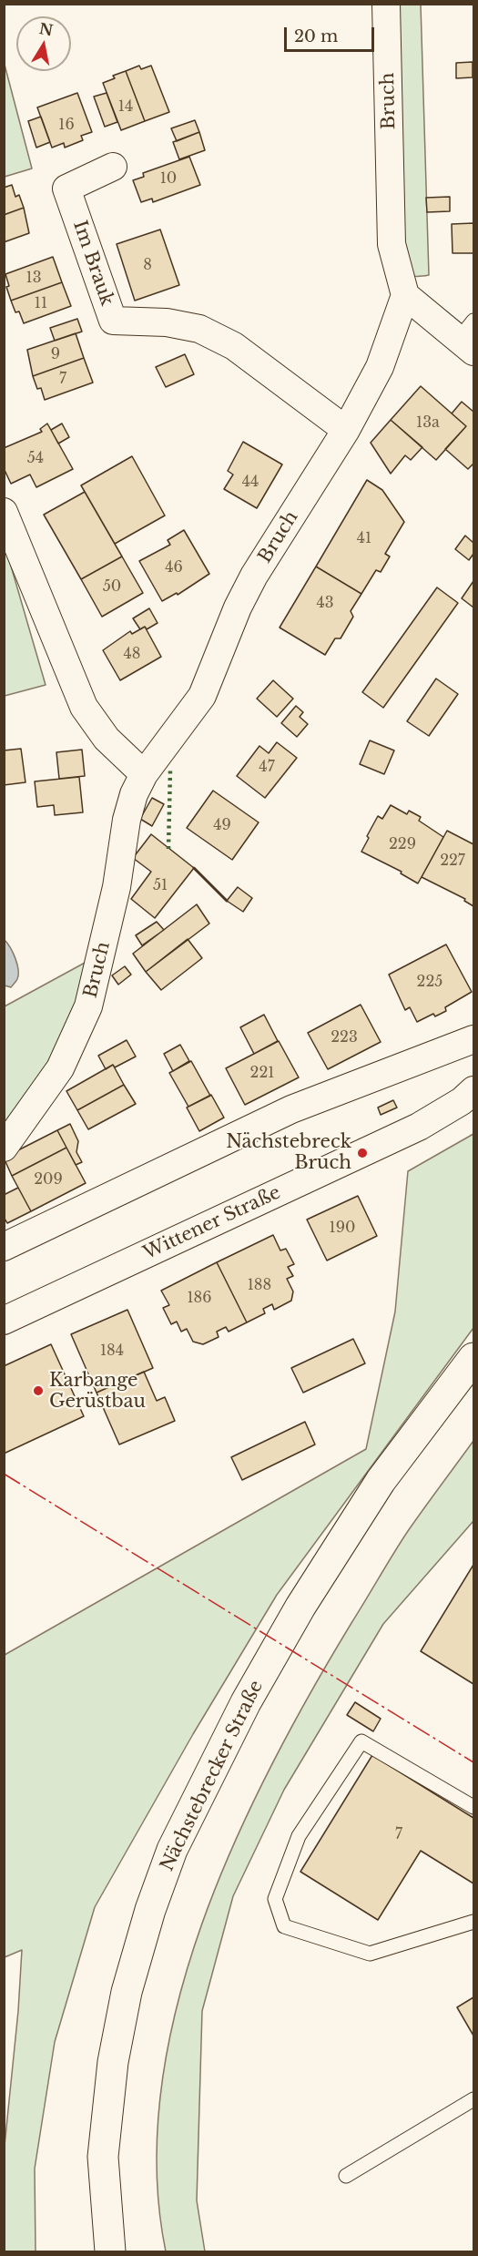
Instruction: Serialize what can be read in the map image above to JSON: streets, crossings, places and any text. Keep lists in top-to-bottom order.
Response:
{
  "streets": {
    "main road": ["Nächstebrecker Straße"],
    "street": ["Bruch", "Im Brauk", "Wittener Straße"]
  },
  "crossings": [
    ["Bruch", "Im Brauk"]
  ],
  "places": ["Nächstebreck Bruch", "Karbange Gerüstbau"],
  "house_numbers": [
    "14",
    "16",
    "10",
    "8",
    "13",
    "11",
    "9",
    "7",
    "13a",
    "54",
    "44",
    "41",
    "46",
    "50",
    "43",
    "48",
    "47",
    "49",
    "229",
    "227",
    "51",
    "225",
    "223",
    "221",
    "209",
    "190",
    "188",
    "186",
    "184",
    "7"
  ],
  "scale_bar": "20 m",
  "north": "top"
}
